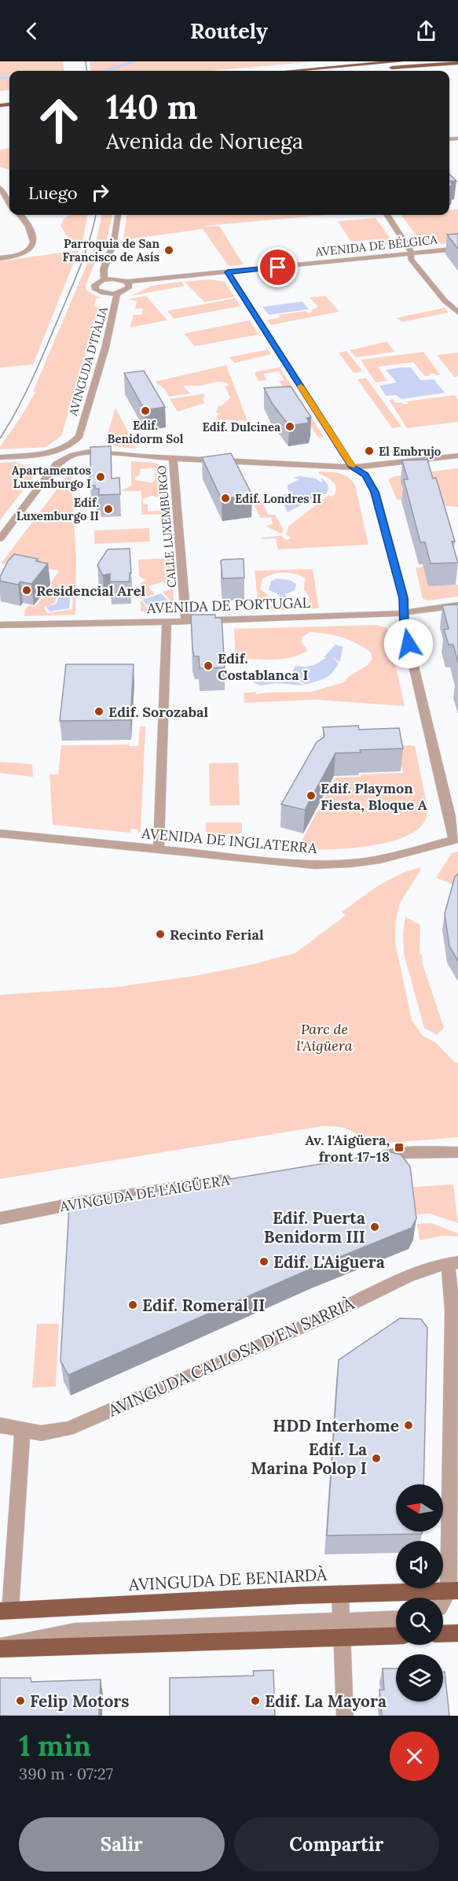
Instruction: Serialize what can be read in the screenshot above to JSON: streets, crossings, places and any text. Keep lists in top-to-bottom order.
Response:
{
  "streets": {
    "main road": ["AVINGUDA DE BENIARDÀ"],
    "street": [
      "AVENIDA DE BÉLGICA",
      "AVINGUDA D'ITÀLIA",
      "CALLE LUXEMBURGO",
      "AVENIDA DE PORTUGAL",
      "AVENIDA DE INGLATERRA",
      "AVINGUDA DE L'AIGÜERA",
      "AVINGUDA CALLOSA D'EN SARRIÀ"
    ]
  },
  "crossings": [
    ["CALLE LUXEMBURGO", "AVENIDA DE PORTUGAL"]
  ],
  "parks": ["Parc de l'Aigüera"],
  "places": {
    "other": [
      "Parroquia de San Francisco de Asís",
      "Edif. Benidorm Sol",
      "Edif. Dulcinea",
      "El Embrujo",
      "Apartamentos Luxemburgo I",
      "Edif. Londres II",
      "Edif. Luxemburgo II",
      "Residencial Arel",
      "Edif. Costablanca I",
      "Edif. Sorozabal",
      "Edif. Playmon Fiesta, Bloque A",
      "Recinto Ferial",
      "Edif. Puerta Benidorm III",
      "Edif. L'Aiguera",
      "Edif. Romeral II",
      "HDD Interhome",
      "Edif. La Marina Polop I",
      "Felip Motors",
      "Edif. La Mayora"
    ],
    "transit": ["Av. l'Aigüera, front 17-18"]
  },
  "north": "left",
  "page": {
    "header": "Routely",
    "turn": ["140 m", "Avenida de Noruega"],
    "then": "Luego",
    "heading": ["1 min", "390 m · 07:27"],
    "buttons": ["Salir", "Compartir"]
  }
}
